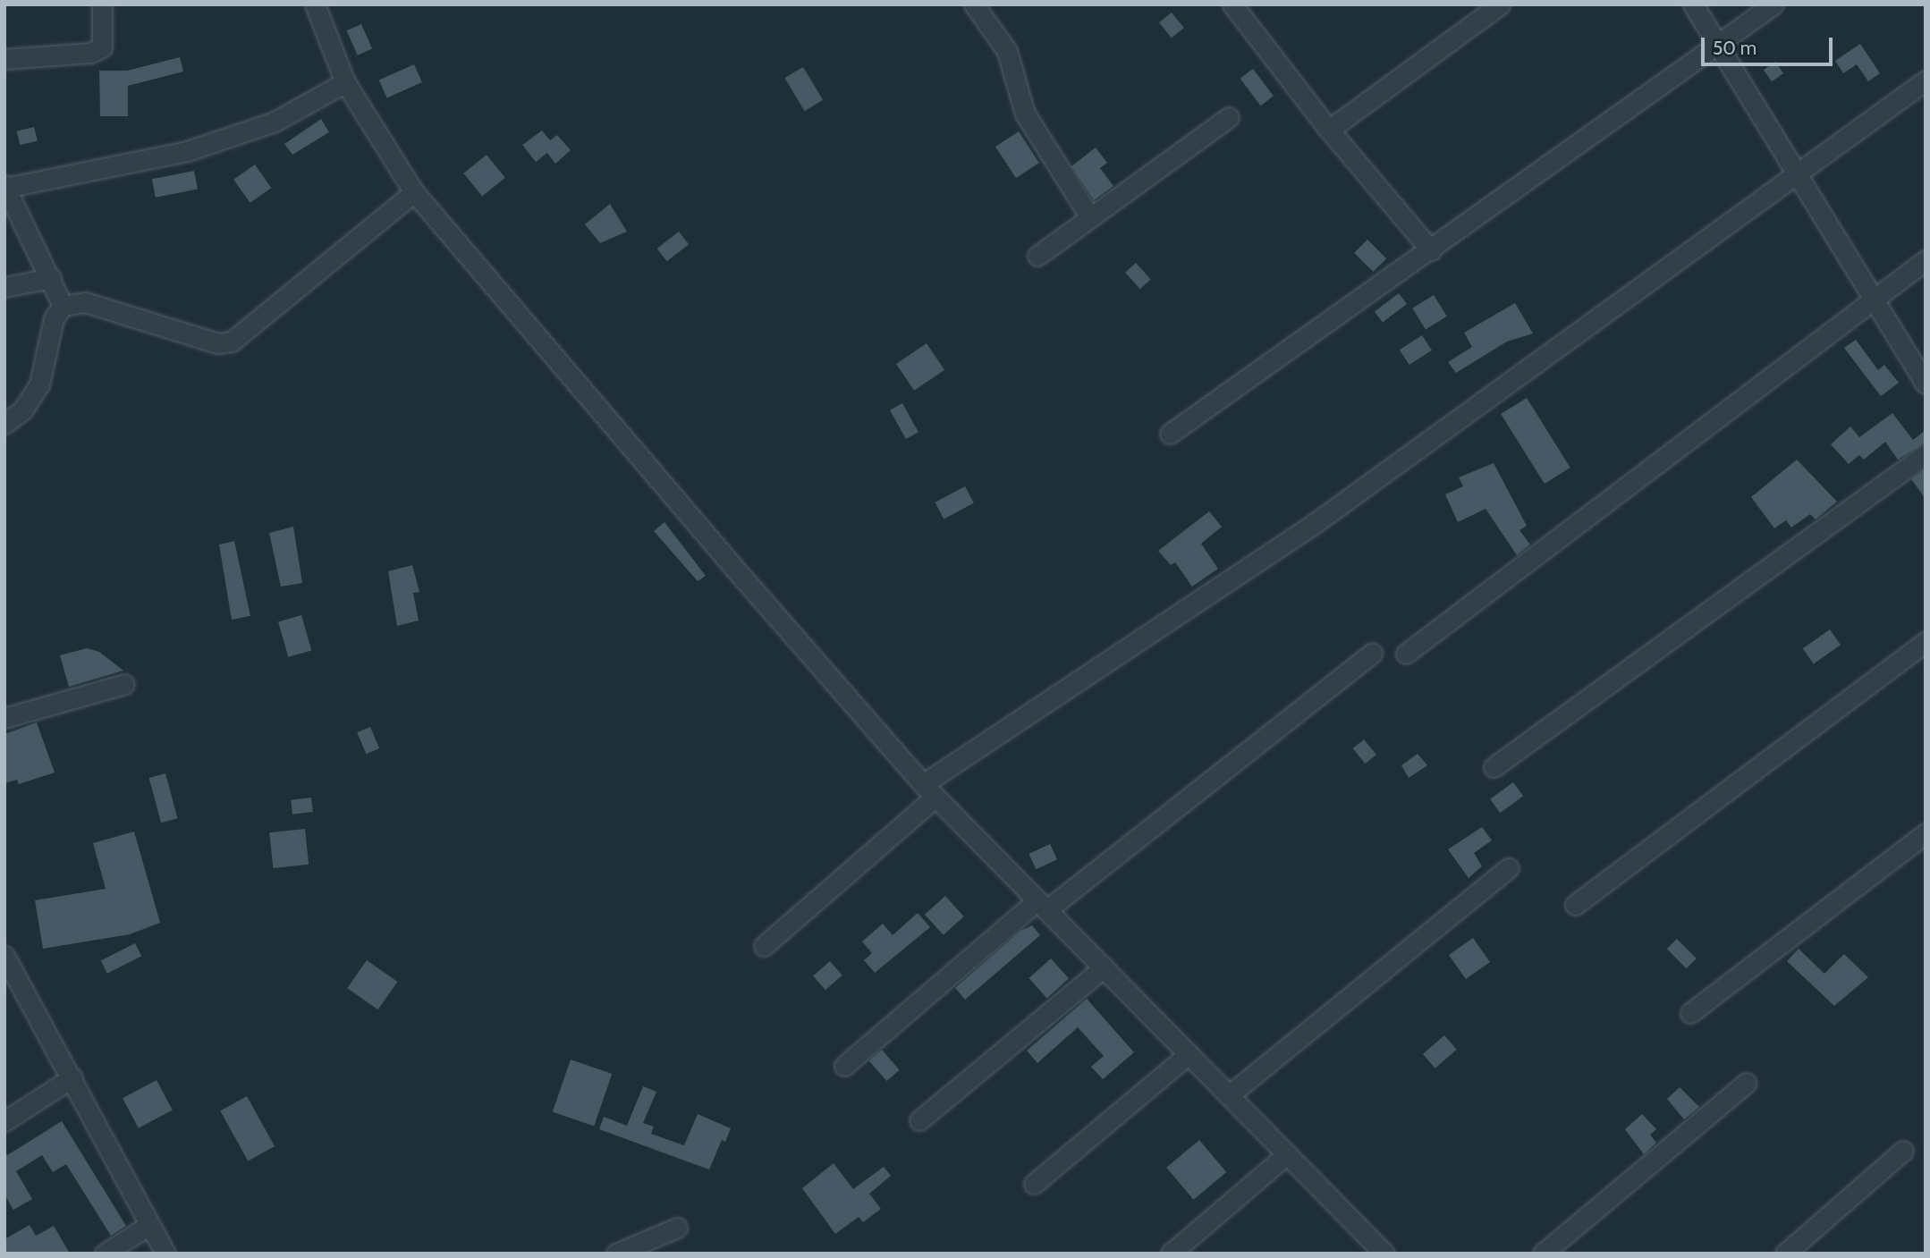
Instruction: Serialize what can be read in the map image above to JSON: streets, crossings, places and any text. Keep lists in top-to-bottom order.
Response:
{
  "scale_bar": "50 m"
}
